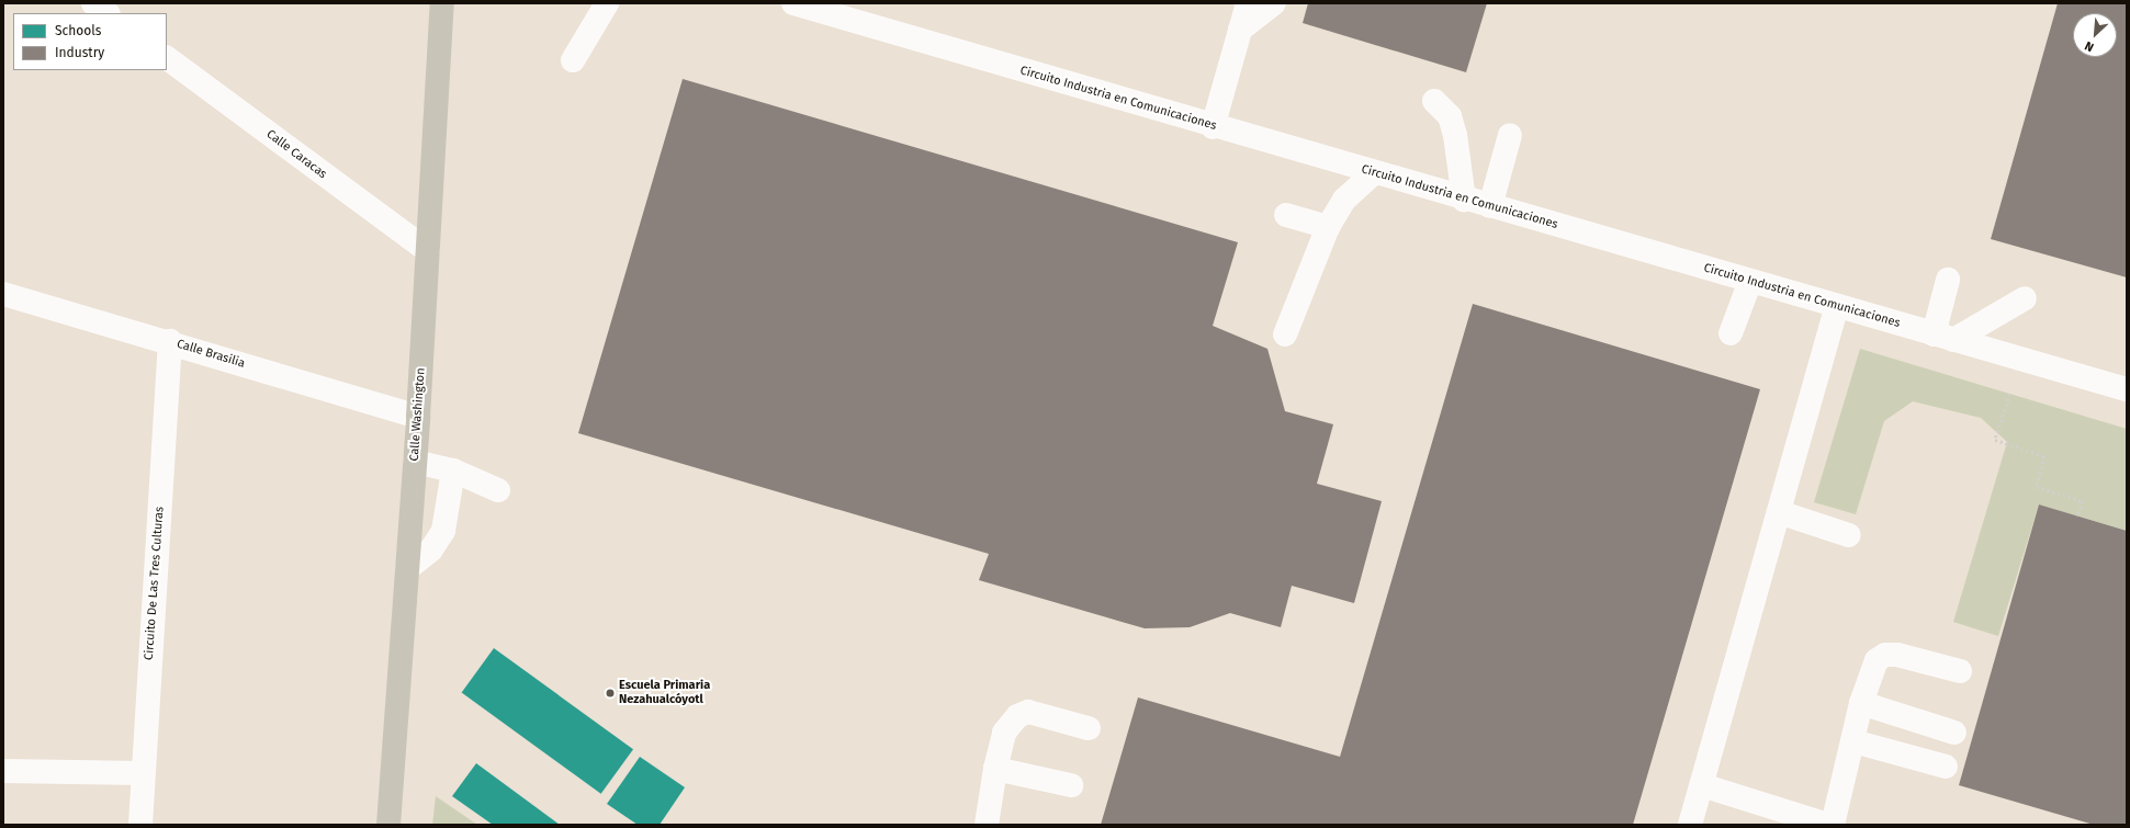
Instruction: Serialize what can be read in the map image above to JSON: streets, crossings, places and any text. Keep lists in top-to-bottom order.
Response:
{
  "streets": {
    "main road": ["Calle Washington"],
    "street": [
      "Circuito Industria en Comunicaciones",
      "Calle Caracas",
      "Calle Brasilia",
      "Circuito De Las Tres Culturas"
    ]
  },
  "crossings": [
    ["Calle Caracas", "Calle Washington"],
    ["Calle Brasilia", "Calle Washington"],
    ["Calle Brasilia", "Circuito De Las Tres Culturas"]
  ],
  "places": ["Escuela Primaria Nezahualcóyotl"],
  "legend": ["Schools", "Industry"],
  "north": "bottom left"
}
